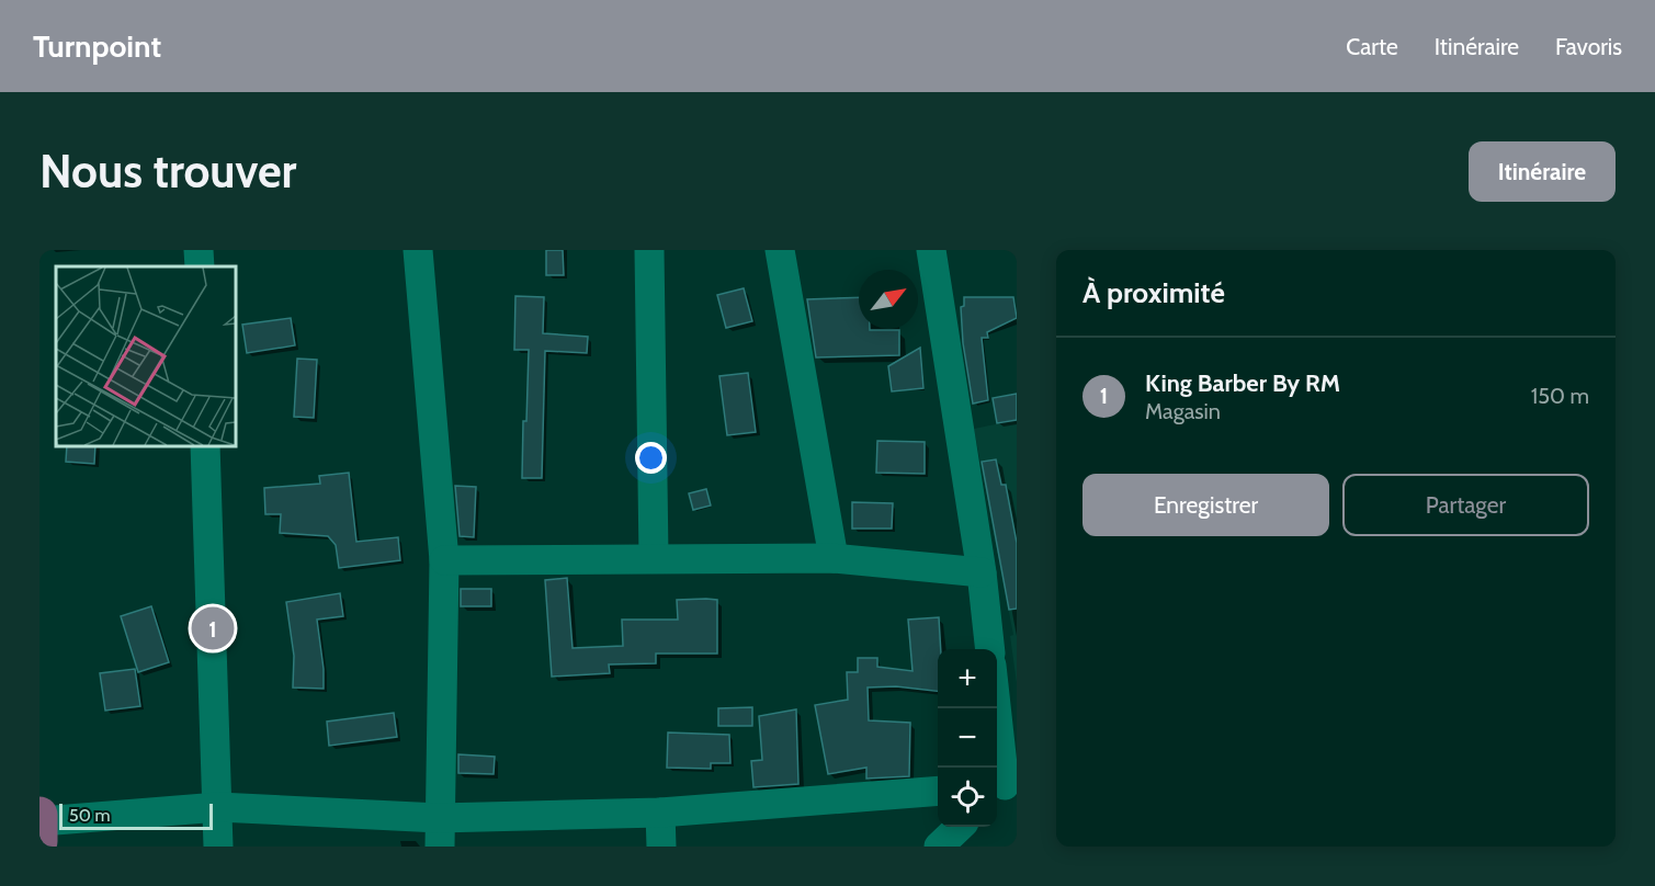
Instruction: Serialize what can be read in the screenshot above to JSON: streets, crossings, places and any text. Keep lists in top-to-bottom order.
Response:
{
  "scale_bar": "50 m",
  "north": "top right",
  "page": {
    "header": "Turnpoint",
    "nav": ["Carte", "Itinéraire", "Favoris"],
    "buttons": [
      "Itinéraire",
      ["Enregistrer", "Partager"]
    ],
    "title": "Nous trouver",
    "heading": "À proximité",
    "list": [
      {
        "mark": "1",
        "name": "King Barber By RM",
        "note": "Magasin",
        "value": "150 m"
      }
    ],
    "pins": "1",
    "map_buttons": ["+", "−"],
    "scale": "50 m"
  }
}
